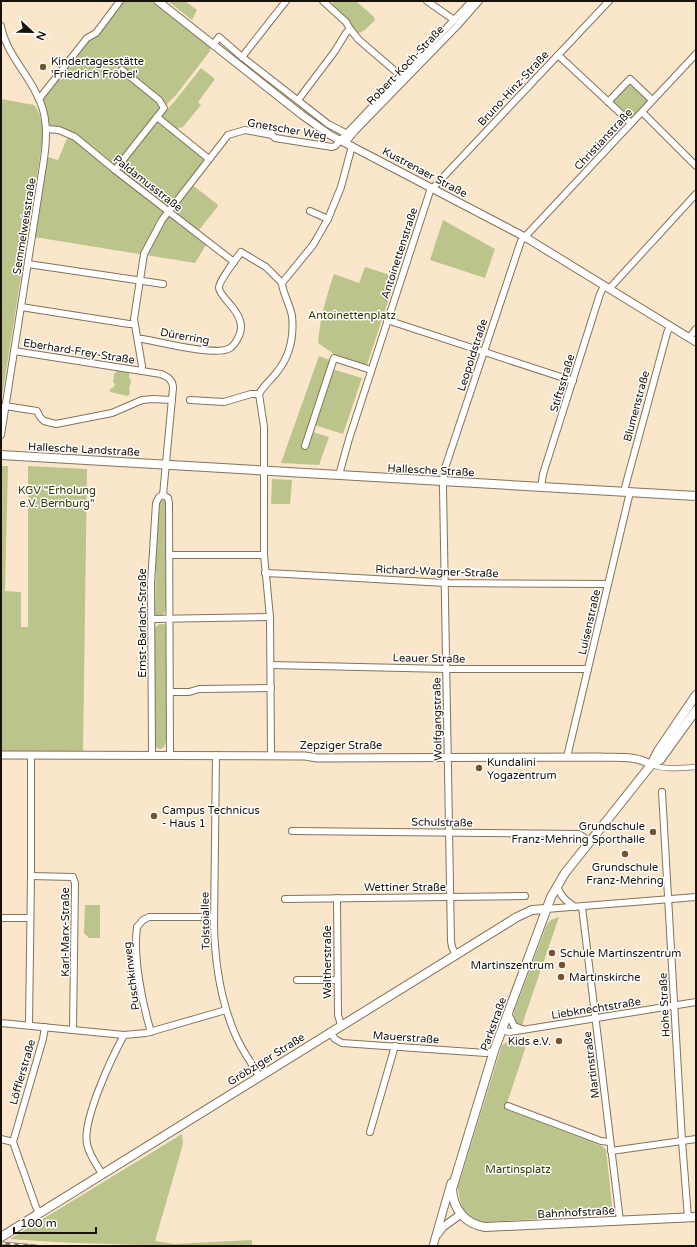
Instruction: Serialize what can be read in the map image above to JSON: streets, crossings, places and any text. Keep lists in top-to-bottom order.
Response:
{
  "streets": {
    "main road": [
      "Hallesche Landstraße",
      "Hallesche Straße",
      "Parkstraße",
      "Gröbziger Straße",
      "Bahnhofstraße"
    ],
    "street": [
      "Robert-Koch-Straße",
      "Bruno-Hinz-Straße",
      "Gnetscher Weg",
      "Christianstraße",
      "Kustrenaer Straße",
      "Paldamusstraße",
      "Semmelweisstraße",
      "Antoinettenstraße",
      "Dürerring",
      "Eberhard-Frey-Straße",
      "Leopoldstraße",
      "Stiftsstraße",
      "Blumenstraße",
      "Richard-Wagner-Straße",
      "Luisenstraße",
      "Ernst-Barlach-Straße",
      "Leauer Straße",
      "Wolfgangstraße",
      "Zepziger Straße",
      "Schulstraße",
      "Wettiner Straße",
      "Tolstoiallee",
      "Karl-Marx-Straße",
      "Waltherstraße",
      "Puschkinweg",
      "Hohe Straße",
      "Liebknechtstraße",
      "Mauerstraße",
      "Martinstraße",
      "Löfflerstraße"
    ]
  },
  "crossings": [
    ["Bruno-Hinz-Straße", "Kustrenaer Straße"],
    ["Bruno-Hinz-Straße", "Antoinettenstraße"],
    ["Gnetscher Weg", "Kustrenaer Straße"],
    ["Gnetscher Weg", "Paldamusstraße"],
    ["Christianstraße", "Kustrenaer Straße"],
    ["Christianstraße", "Leopoldstraße"],
    ["Kustrenaer Straße", "Antoinettenstraße"],
    ["Kustrenaer Straße", "Leopoldstraße"],
    ["Kustrenaer Straße", "Stiftsstraße"],
    ["Kustrenaer Straße", "Blumenstraße"],
    ["Paldamusstraße", "Semmelweisstraße"],
    ["Paldamusstraße", "Dürerring"],
    ["Semmelweisstraße", "Eberhard-Frey-Straße"],
    ["Antoinettenstraße", "Hallesche Straße"],
    ["Eberhard-Frey-Straße", "Ernst-Barlach-Straße"],
    ["Leopoldstraße", "Hallesche Straße"],
    ["Leopoldstraße", "Wolfgangstraße"],
    ["Stiftsstraße", "Hallesche Straße"],
    ["Blumenstraße", "Hallesche Straße"],
    ["Blumenstraße", "Luisenstraße"],
    ["Hallesche Landstraße", "Hallesche Straße"],
    ["Hallesche Landstraße", "Ernst-Barlach-Straße"],
    ["Hallesche Straße", "Luisenstraße"],
    ["Hallesche Straße", "Ernst-Barlach-Straße"],
    ["Hallesche Straße", "Wolfgangstraße"],
    ["Richard-Wagner-Straße", "Luisenstraße"],
    ["Richard-Wagner-Straße", "Wolfgangstraße"],
    ["Luisenstraße", "Leauer Straße"],
    ["Luisenstraße", "Zepziger Straße"],
    ["Ernst-Barlach-Straße", "Zepziger Straße"],
    ["Leauer Straße", "Wolfgangstraße"],
    ["Wolfgangstraße", "Zepziger Straße"],
    ["Wolfgangstraße", "Schulstraße"],
    ["Wolfgangstraße", "Wettiner Straße"],
    ["Wolfgangstraße", "Gröbziger Straße"],
    ["Zepziger Straße", "Tolstoiallee"],
    ["Zepziger Straße", "Parkstraße"],
    ["Schulstraße", "Parkstraße"],
    ["Wettiner Straße", "Waltherstraße"],
    ["Tolstoiallee", "Puschkinweg"],
    ["Tolstoiallee", "Gröbziger Straße"],
    ["Waltherstraße", "Gröbziger Straße"],
    ["Hohe Straße", "Liebknechtstraße"],
    ["Hohe Straße", "Bahnhofstraße"],
    ["Liebknechtstraße", "Parkstraße"],
    ["Liebknechtstraße", "Martinstraße"],
    ["Parkstraße", "Mauerstraße"],
    ["Parkstraße", "Gröbziger Straße"],
    ["Parkstraße", "Bahnhofstraße"],
    ["Mauerstraße", "Gröbziger Straße"],
    ["Martinstraße", "Bahnhofstraße"]
  ],
  "parks": ["Antoinettenplatz", "KGV \"Erholung e.V. Bernburg\"", "Martinsplatz"],
  "places": [
    "Kindertagesstätte 'Friedrich Fröbel'",
    "Kundalini Yogazentrum",
    "Campus Technicus - Haus 1",
    "Grundschule Franz-Mehring Sporthalle",
    "Grundschule Franz-Mehring",
    "Schule Martinszentrum",
    "Martinszentrum",
    "Martinskirche",
    "Kids e.V."
  ],
  "scale_bar": "100 m",
  "north": "right"
}
